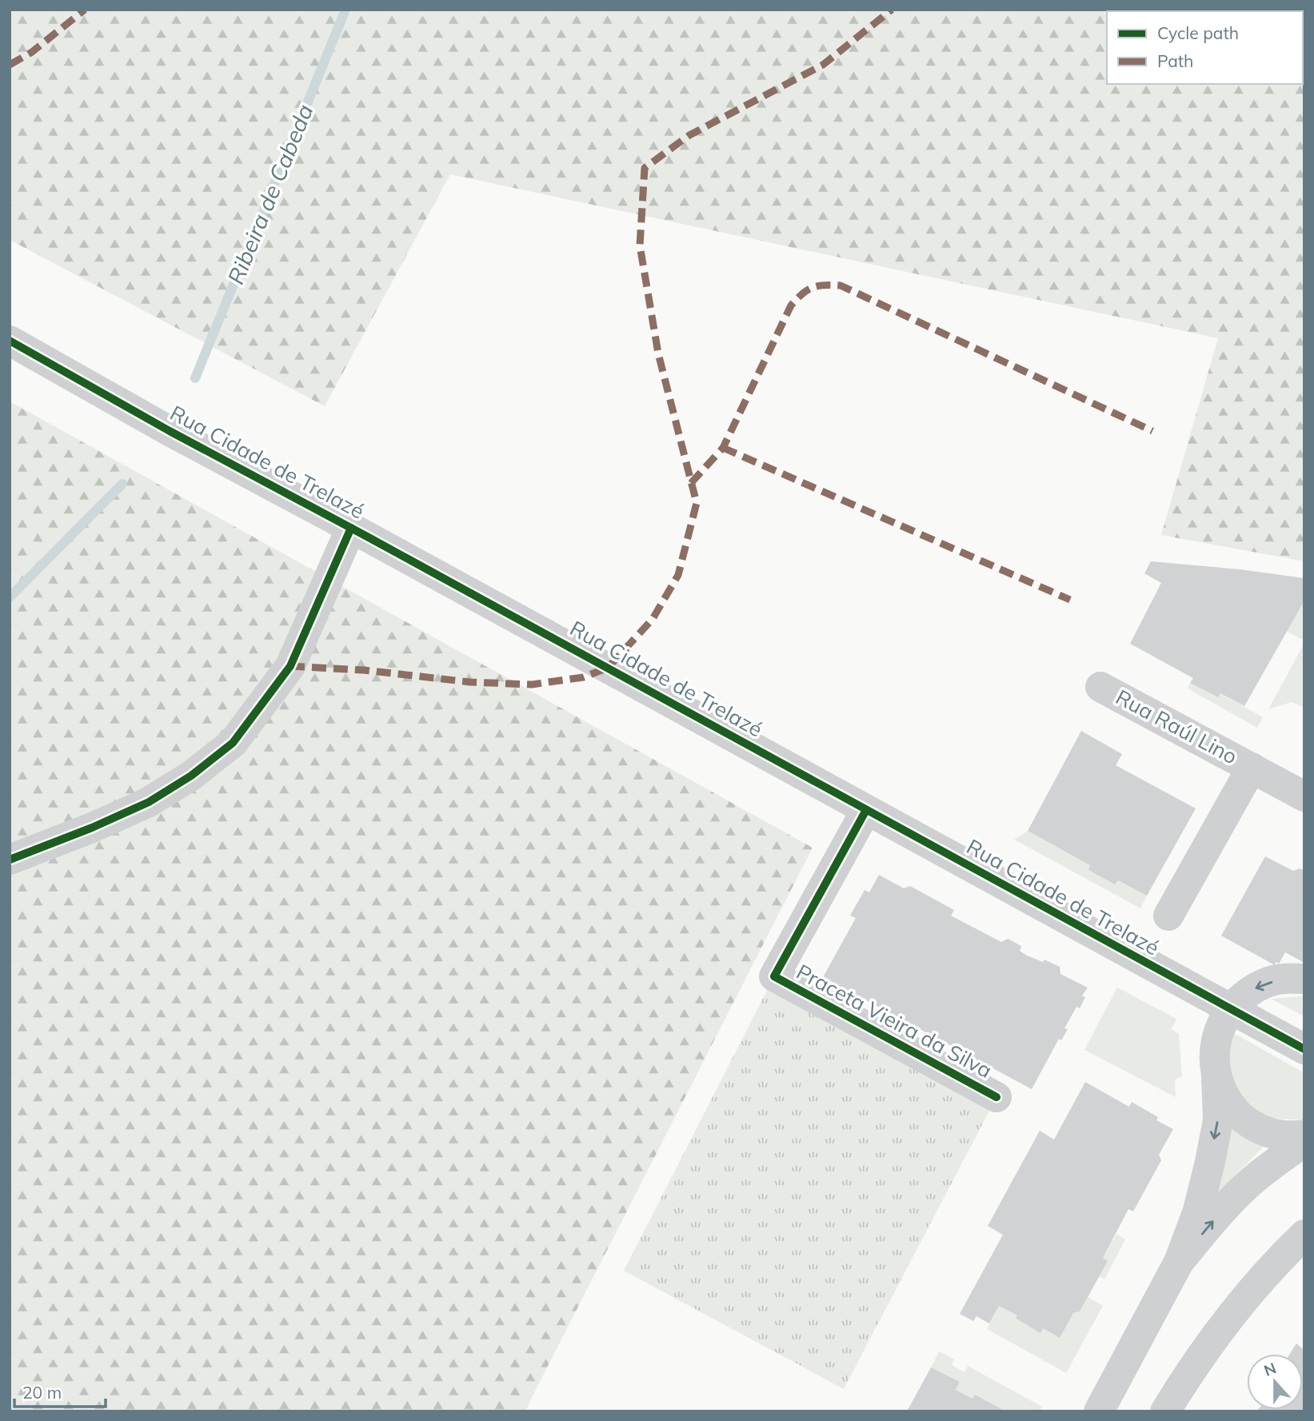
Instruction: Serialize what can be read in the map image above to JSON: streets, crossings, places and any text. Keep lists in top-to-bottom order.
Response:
{
  "streets": {
    "street": ["Rua Cidade de Trelazé", "Rua Raúl Lino", "Praceta Vieira da Silva"]
  },
  "crossings": [
    ["Rua Cidade de Trelazé", "Praceta Vieira da Silva"]
  ],
  "water": ["Ribeira de Cabeda"],
  "legend": ["Cycle path", "Path"],
  "scale_bar": "20 m",
  "north": "top"
}
